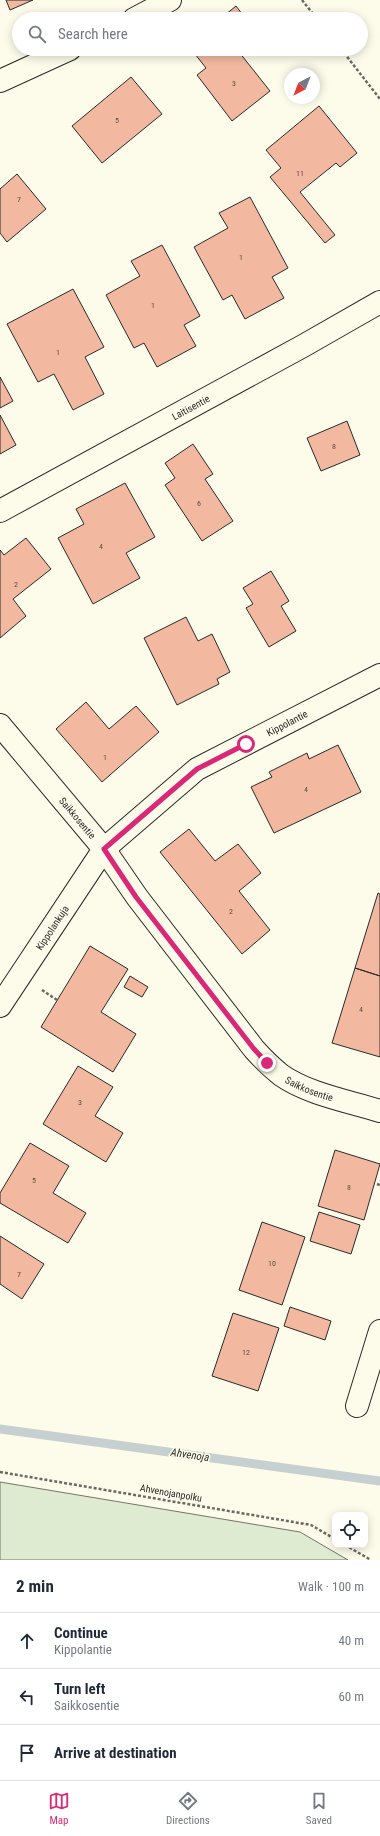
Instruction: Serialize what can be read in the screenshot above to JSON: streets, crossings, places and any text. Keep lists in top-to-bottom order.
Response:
{
  "streets": {
    "street": [
      "Laitisentie",
      "Kippolantie",
      "Saikkosentie",
      "Kippolankuja"
    ],
    "path": ["Ahvenojanpolku"]
  },
  "crossings": [
    ["Kippolantie", "Saikkosentie"],
    ["Kippolantie", "Kippolankuja"],
    ["Saikkosentie", "Kippolankuja"]
  ],
  "water": ["Ahvenoja"],
  "house_numbers": [
    "3",
    "5",
    "11",
    "7",
    "1",
    "1",
    "1",
    "8",
    "6",
    "4",
    "2",
    "1",
    "4",
    "2",
    "4",
    "3",
    "5",
    "8",
    "10",
    "7",
    "12"
  ],
  "north": "bottom left",
  "page": {
    "search": "Search here",
    "heading": ["2 min", "Walk · 100 m"],
    "list": [
      ["Continue", "Kippolantie", "40 m"],
      ["Turn left", "Saikkosentie", "60 m"],
      "Arrive at destination"
    ],
    "nav": ["Map", "Directions", "Saved"]
  }
}
